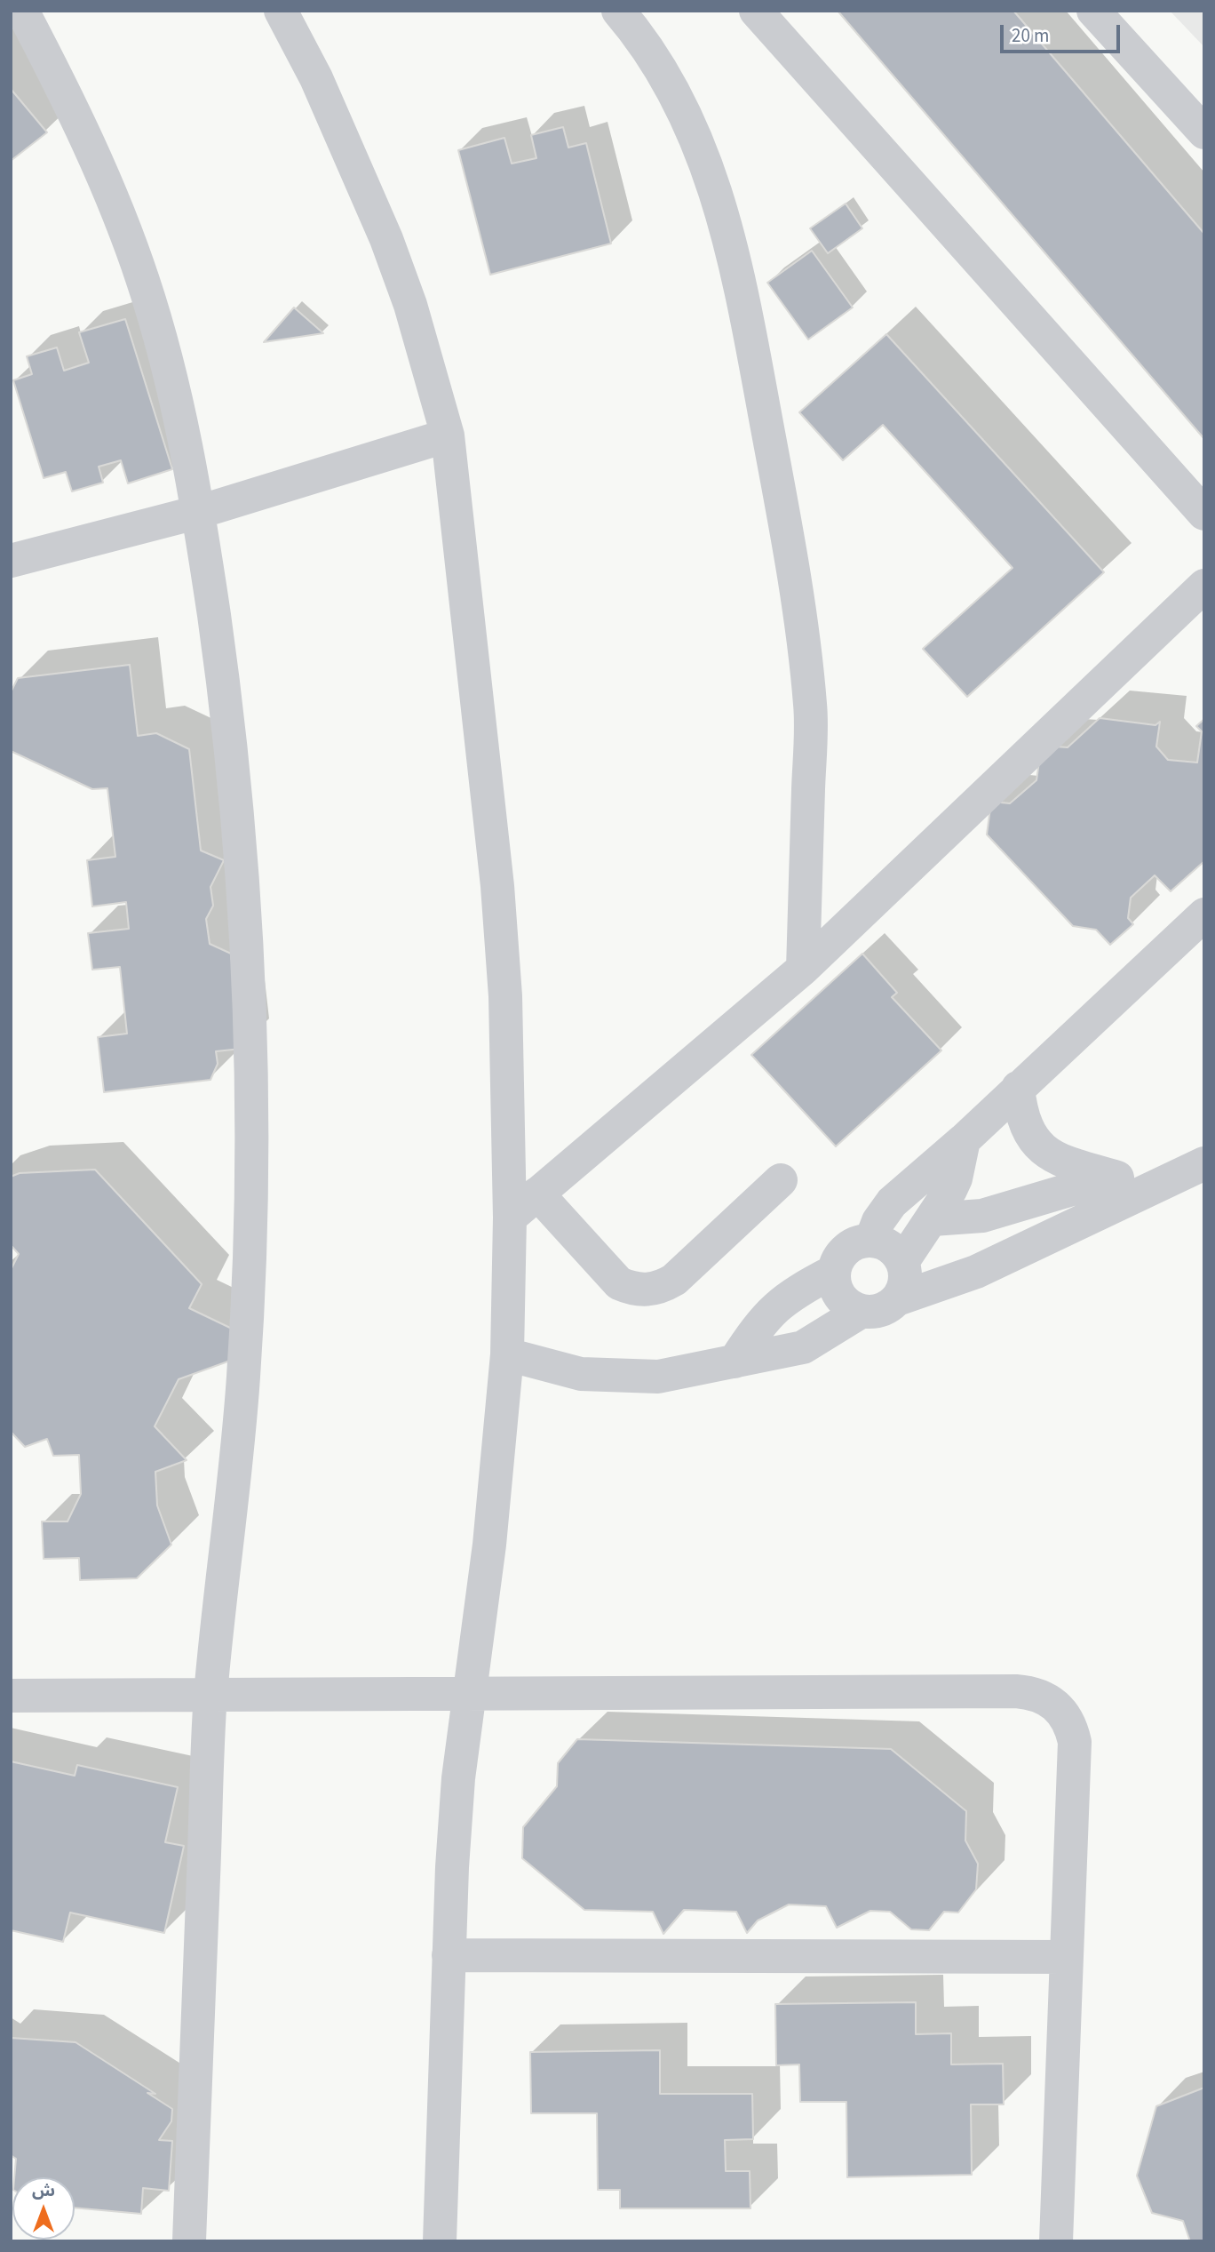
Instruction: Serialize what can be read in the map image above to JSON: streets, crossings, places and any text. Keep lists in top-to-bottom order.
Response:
{
  "scale_bar": "20 m",
  "north": "top"
}
